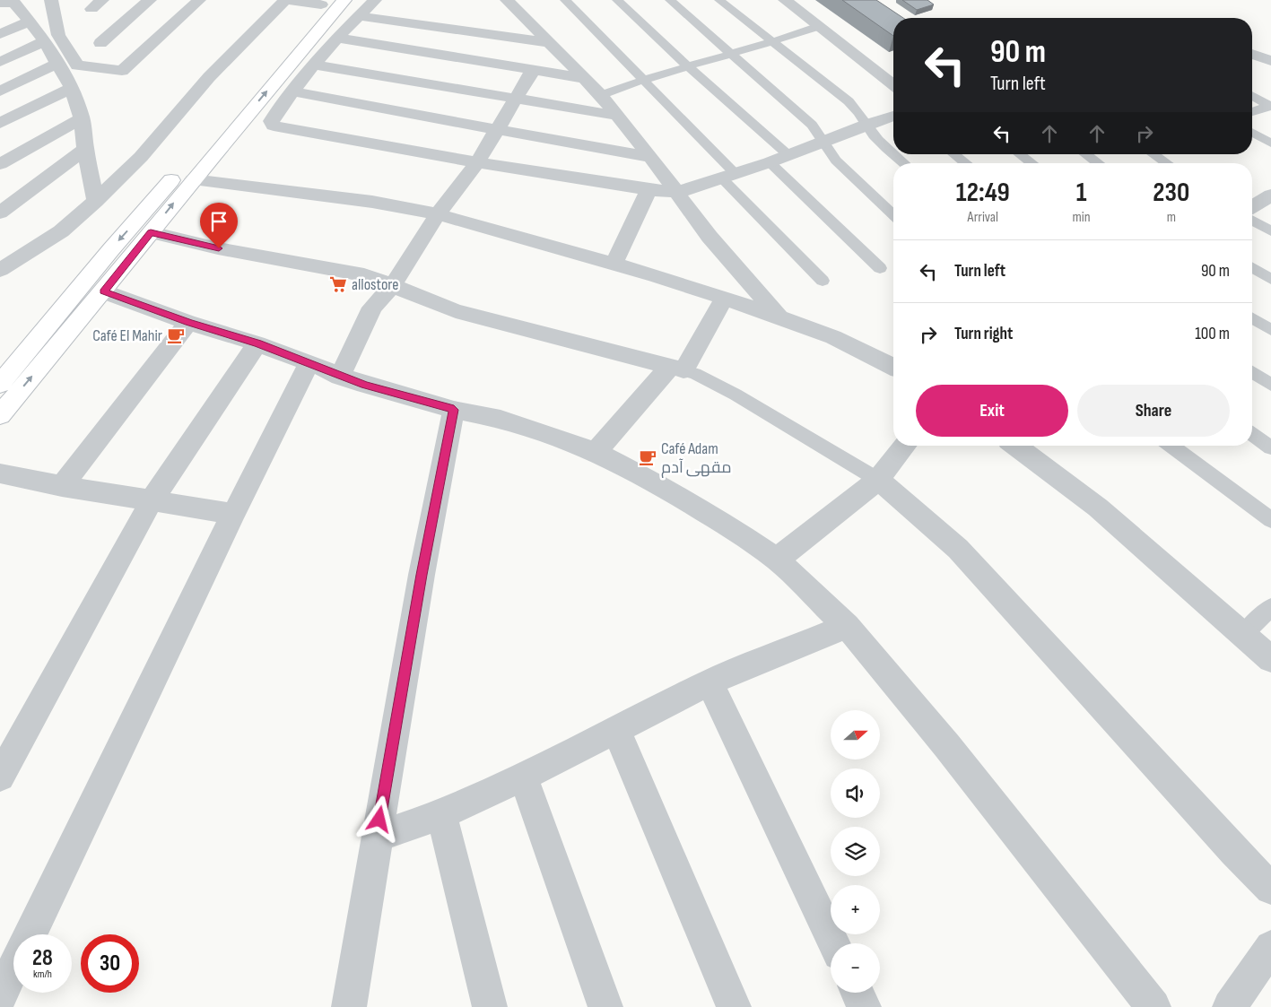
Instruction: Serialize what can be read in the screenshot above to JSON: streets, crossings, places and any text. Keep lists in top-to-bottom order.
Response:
{
  "places": {
    "supermarket": ["allostore"],
    "cafe": ["Café El Mahir", "Café Adam مقهى آدم"]
  },
  "north": "right",
  "page": {
    "turn": ["90 m", "Turn left"],
    "eta": [
      "12:49",
      "Arrival",
      "1",
      "min",
      "230",
      "m"
    ],
    "list": [
      {
        "name": "Turn left",
        "value": "90 m"
      },
      {
        "name": "Turn right",
        "value": "100 m"
      }
    ],
    "buttons": ["Exit", "Share"],
    "map_buttons": ["+", "−"],
    "speed": "28 km/h",
    "limit": "30"
  }
}
